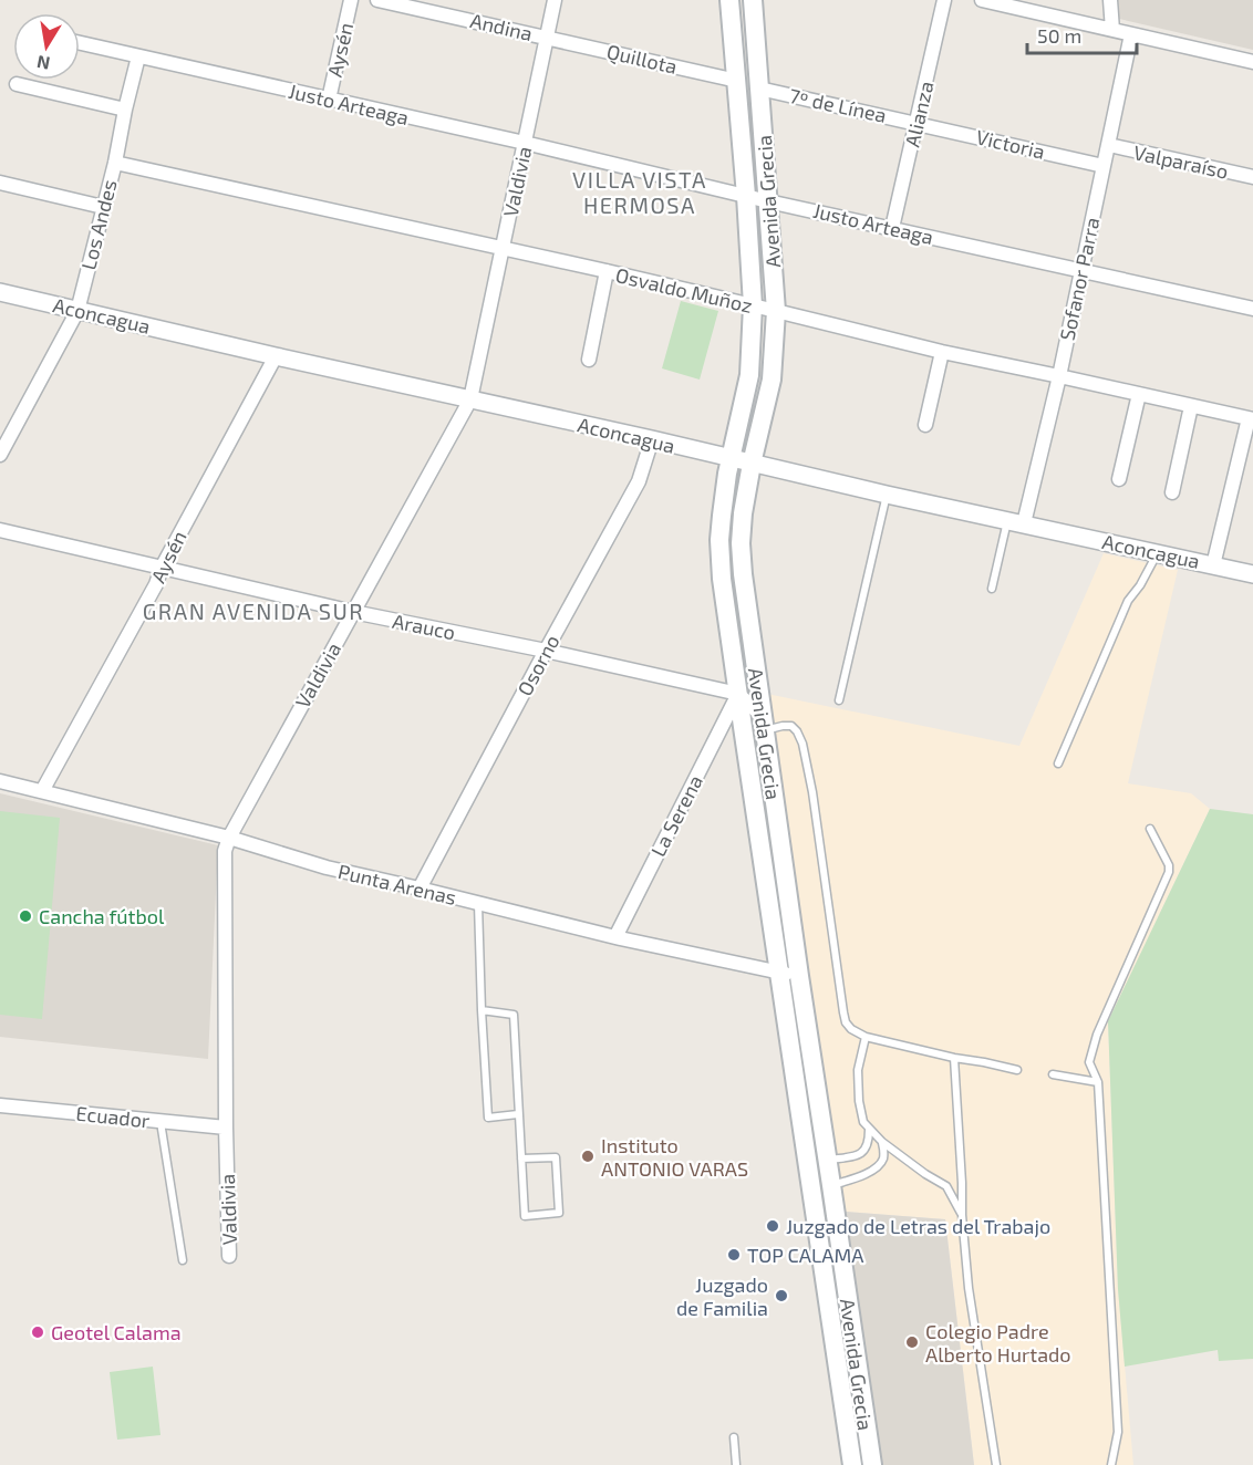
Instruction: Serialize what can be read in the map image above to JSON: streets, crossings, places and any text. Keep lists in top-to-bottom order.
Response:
{
  "streets": {
    "main road": ["Avenida Grecia"],
    "street": [
      "Andina",
      "Aysén",
      "Quillota",
      "Justo Arteaga",
      "7º de Línea",
      "Alianza",
      "Victoria",
      "Valparaíso",
      "Valdivia",
      "Los Andes",
      "Sofanor Parra",
      "Osvaldo Muñoz",
      "Aconcagua",
      "Arauco",
      "Osorno",
      "La Serena",
      "Punta Arenas",
      "Ecuador"
    ]
  },
  "crossings": [
    ["Andina", "Quillota"],
    ["Andina", "Valdivia"],
    ["Aysén", "Justo Arteaga"],
    ["Aysén", "Aconcagua"],
    ["Aysén", "Arauco"],
    ["Aysén", "Punta Arenas"],
    ["Quillota", "Valdivia"],
    ["Quillota", "Avenida Grecia"],
    ["Justo Arteaga", "Alianza"],
    ["Justo Arteaga", "Valdivia"],
    ["Justo Arteaga", "Avenida Grecia"],
    ["Justo Arteaga", "Los Andes"],
    ["Justo Arteaga", "Sofanor Parra"],
    ["7º de Línea", "Alianza"],
    ["7º de Línea", "Victoria"],
    ["7º de Línea", "Avenida Grecia"],
    ["Alianza", "Victoria"],
    ["Victoria", "Sofanor Parra"],
    ["Valparaíso", "Sofanor Parra"],
    ["Valdivia", "Osvaldo Muñoz"],
    ["Valdivia", "Aconcagua"],
    ["Valdivia", "Arauco"],
    ["Valdivia", "Punta Arenas"],
    ["Valdivia", "Ecuador"],
    ["Avenida Grecia", "Osvaldo Muñoz"],
    ["Avenida Grecia", "Aconcagua"],
    ["Avenida Grecia", "Arauco"],
    ["Avenida Grecia", "La Serena"],
    ["Avenida Grecia", "Punta Arenas"],
    ["Los Andes", "Osvaldo Muñoz"],
    ["Los Andes", "Aconcagua"],
    ["Sofanor Parra", "Osvaldo Muñoz"],
    ["Sofanor Parra", "Aconcagua"],
    ["Aconcagua", "Osorno"],
    ["Arauco", "Osorno"],
    ["Arauco", "La Serena"],
    ["Osorno", "Punta Arenas"],
    ["La Serena", "Punta Arenas"]
  ],
  "districts": ["VILLA VISTA HERMOSA", "GRAN AVENIDA SUR"],
  "places": [
    "Cancha fútbol",
    "Instituto ANTONIO VARAS",
    "Juzgado de Letras del Trabajo",
    "TOP CALAMA",
    "Juzgado de Familia",
    "Geotel Calama",
    "Colegio Padre Alberto Hurtado"
  ],
  "scale_bar": "50 m",
  "north": "bottom"
}
